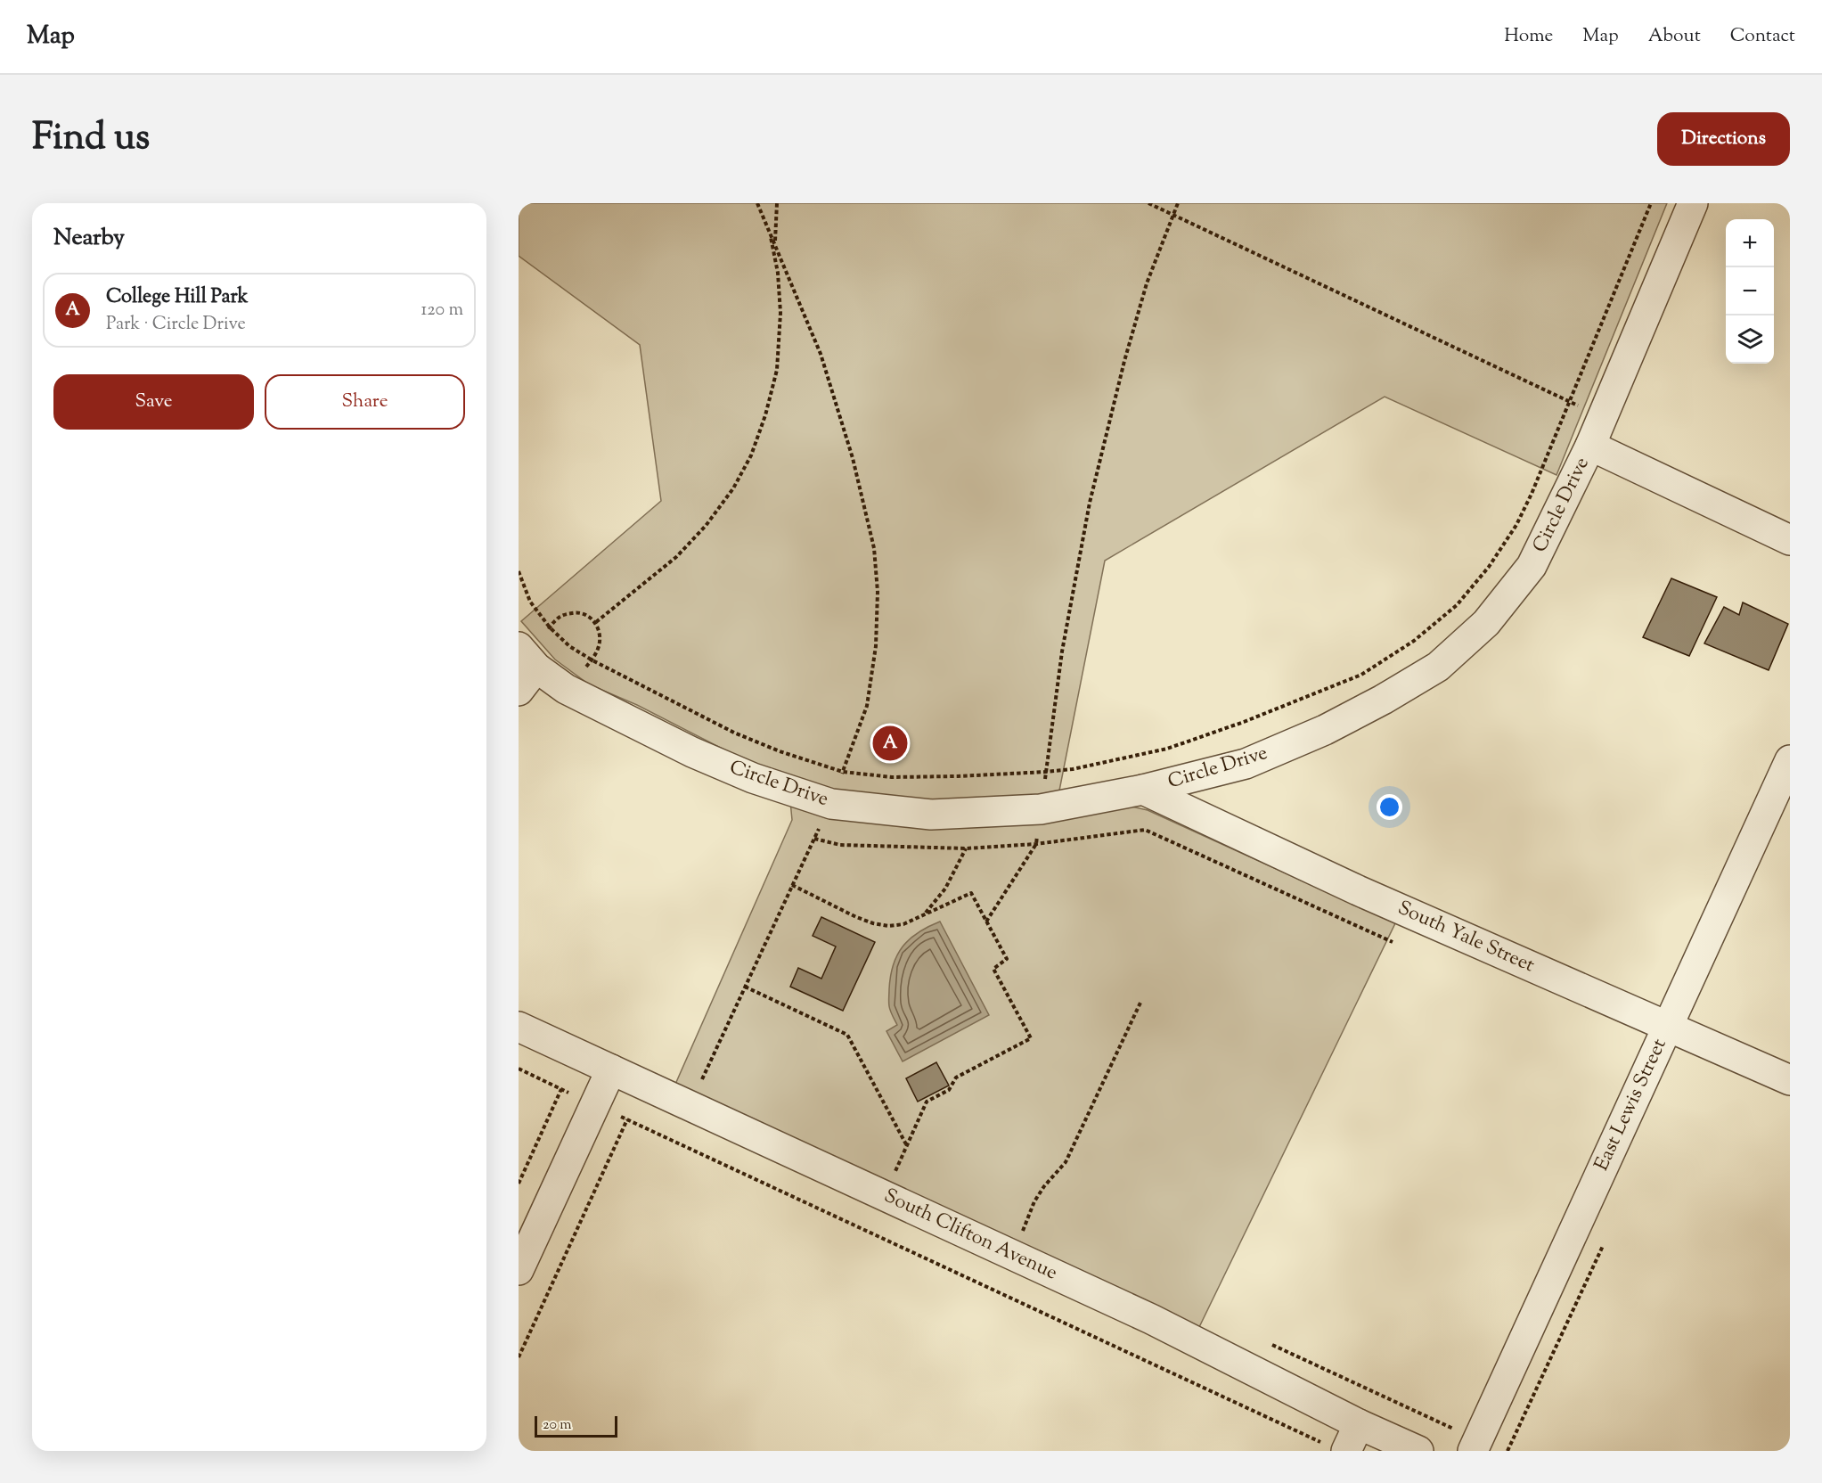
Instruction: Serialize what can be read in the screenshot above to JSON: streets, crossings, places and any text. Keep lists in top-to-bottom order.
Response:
{
  "streets": {
    "street": [
      "Circle Drive",
      "South Yale Street",
      "East Lewis Street",
      "South Clifton Avenue"
    ]
  },
  "crossings": [
    ["Circle Drive", "South Yale Street"],
    ["South Yale Street", "East Lewis Street"]
  ],
  "scale_bar": "20 m",
  "page": {
    "header": "Map",
    "nav": [
      "Home",
      "Map",
      "About",
      "Contact"
    ],
    "title": "Find us",
    "buttons": [
      "Directions",
      ["Save", "Share"]
    ],
    "heading": "Nearby",
    "map_buttons": ["+", "−"],
    "list": [
      {
        "mark": "A",
        "name": "College Hill Park",
        "note": "Park · Circle Drive",
        "value": "120 m"
      }
    ],
    "pins": "A",
    "scale": "20 m"
  }
}
